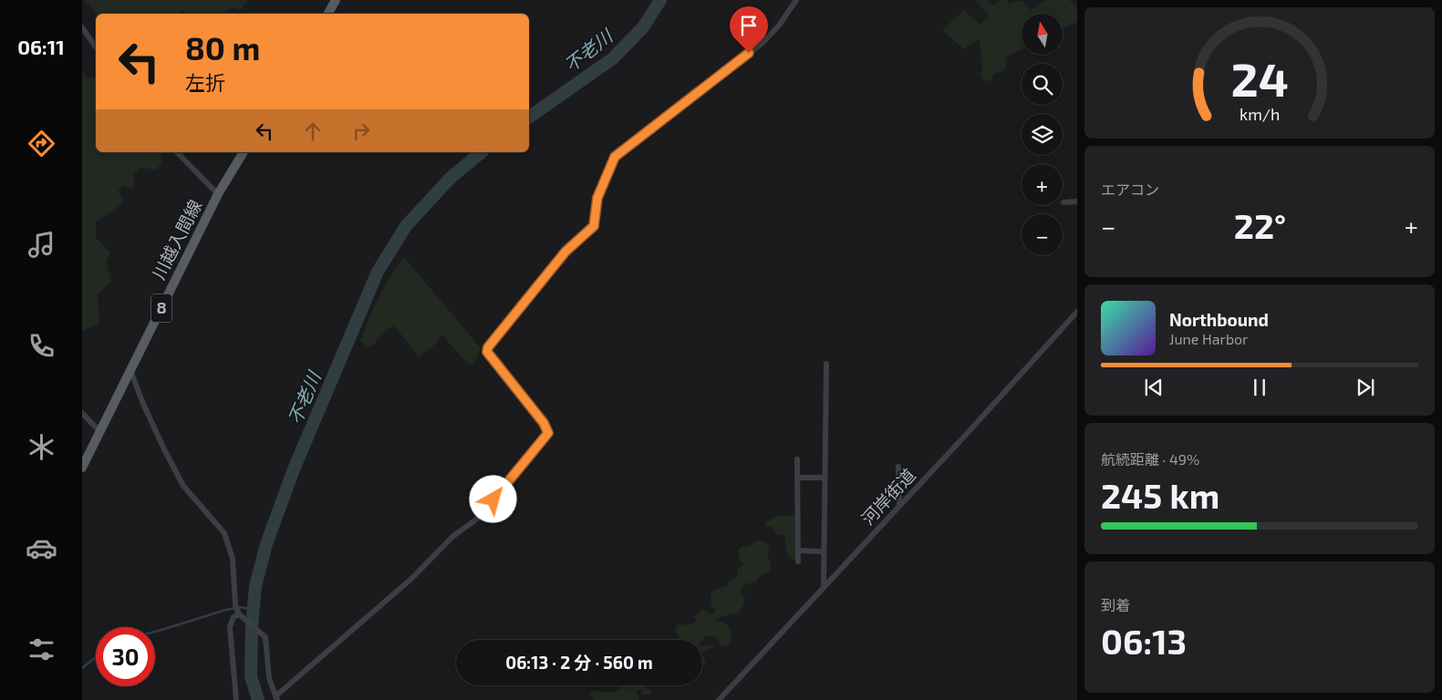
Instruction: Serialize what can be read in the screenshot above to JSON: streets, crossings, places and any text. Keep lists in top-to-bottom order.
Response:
{
  "streets": {
    "main road": ["川越入間線", "8"],
    "street": ["河岸街道"]
  },
  "water": ["不老川"],
  "north": "top",
  "page": {
    "tabs": "06:11",
    "map_buttons": ["+", "−"],
    "turn": ["80 m", "左折"],
    "tile": [
      "エアコン",
      ["航続距離 · 49%", "245 km"],
      ["到着", "06:13"]
    ],
    "heat": ["−", "22°", "+"],
    "song": ["Northbound", "June Harbor"],
    "limit": "30",
    "trip": "06:13 · 2 分 · 560 m",
    "gauge": ["24", "km/h"]
  }
}
